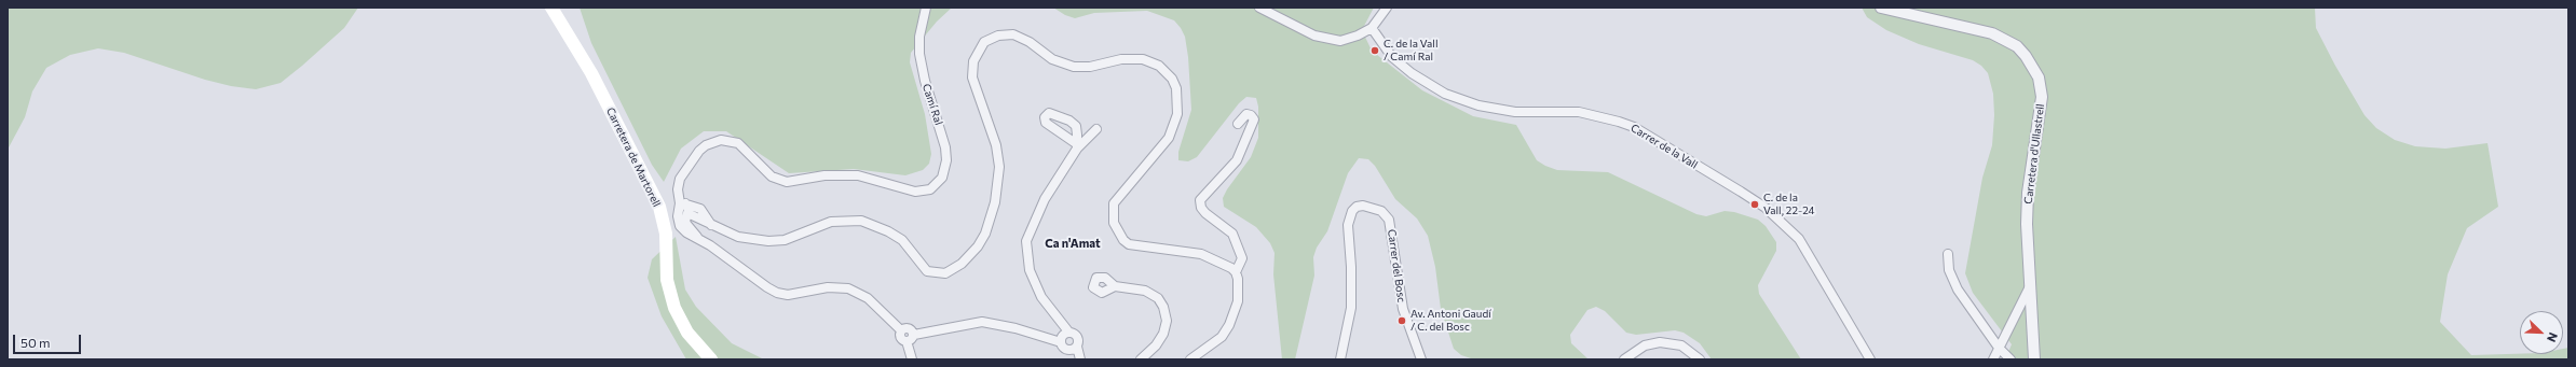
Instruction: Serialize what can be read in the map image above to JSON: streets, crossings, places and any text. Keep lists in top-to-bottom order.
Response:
{
  "streets": {
    "main road": ["Carretera de Martorell"],
    "street": [
      "Camí Ral",
      "Carrer de la Vall",
      "Carretera d'Ullastrell",
      "Carrer del Bosc"
    ]
  },
  "districts": ["Ca n'Amat"],
  "places": ["C. de la Vall / Camí Ral", "C. de la Vall, 22-24", "Av. Antoni Gaudí / C. del Bosc"],
  "scale_bar": "50 m",
  "north": "bottom right"
}
